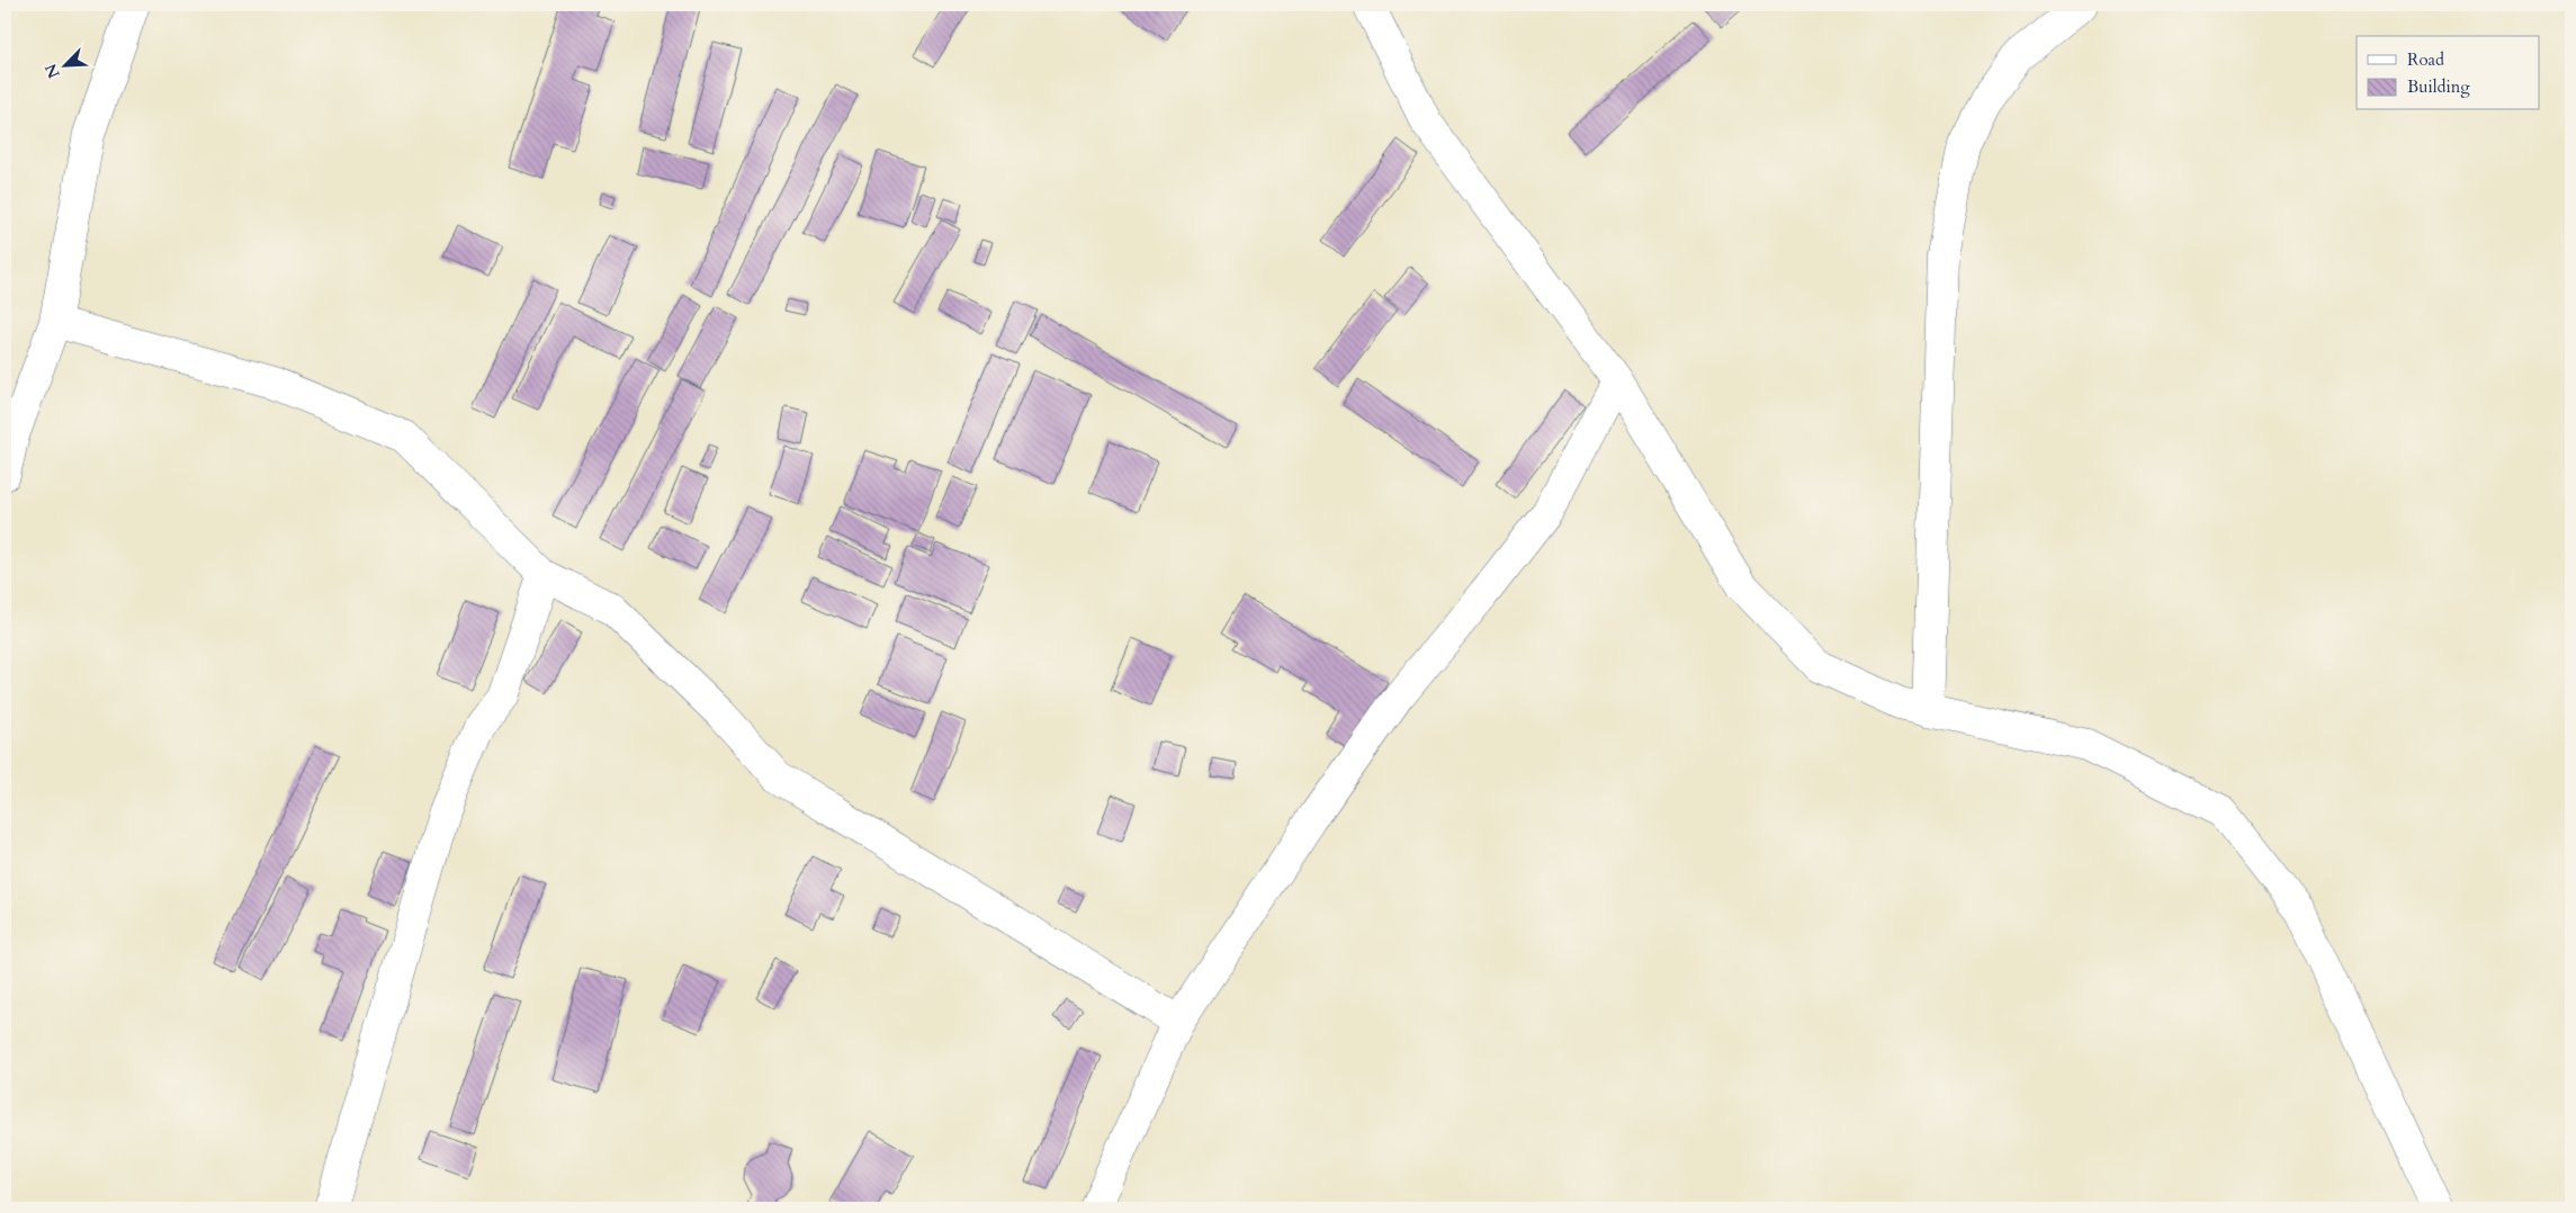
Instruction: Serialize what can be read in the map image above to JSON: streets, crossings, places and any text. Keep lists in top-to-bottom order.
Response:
{
  "legend": ["Road", "Building"],
  "north": "bottom left"
}
